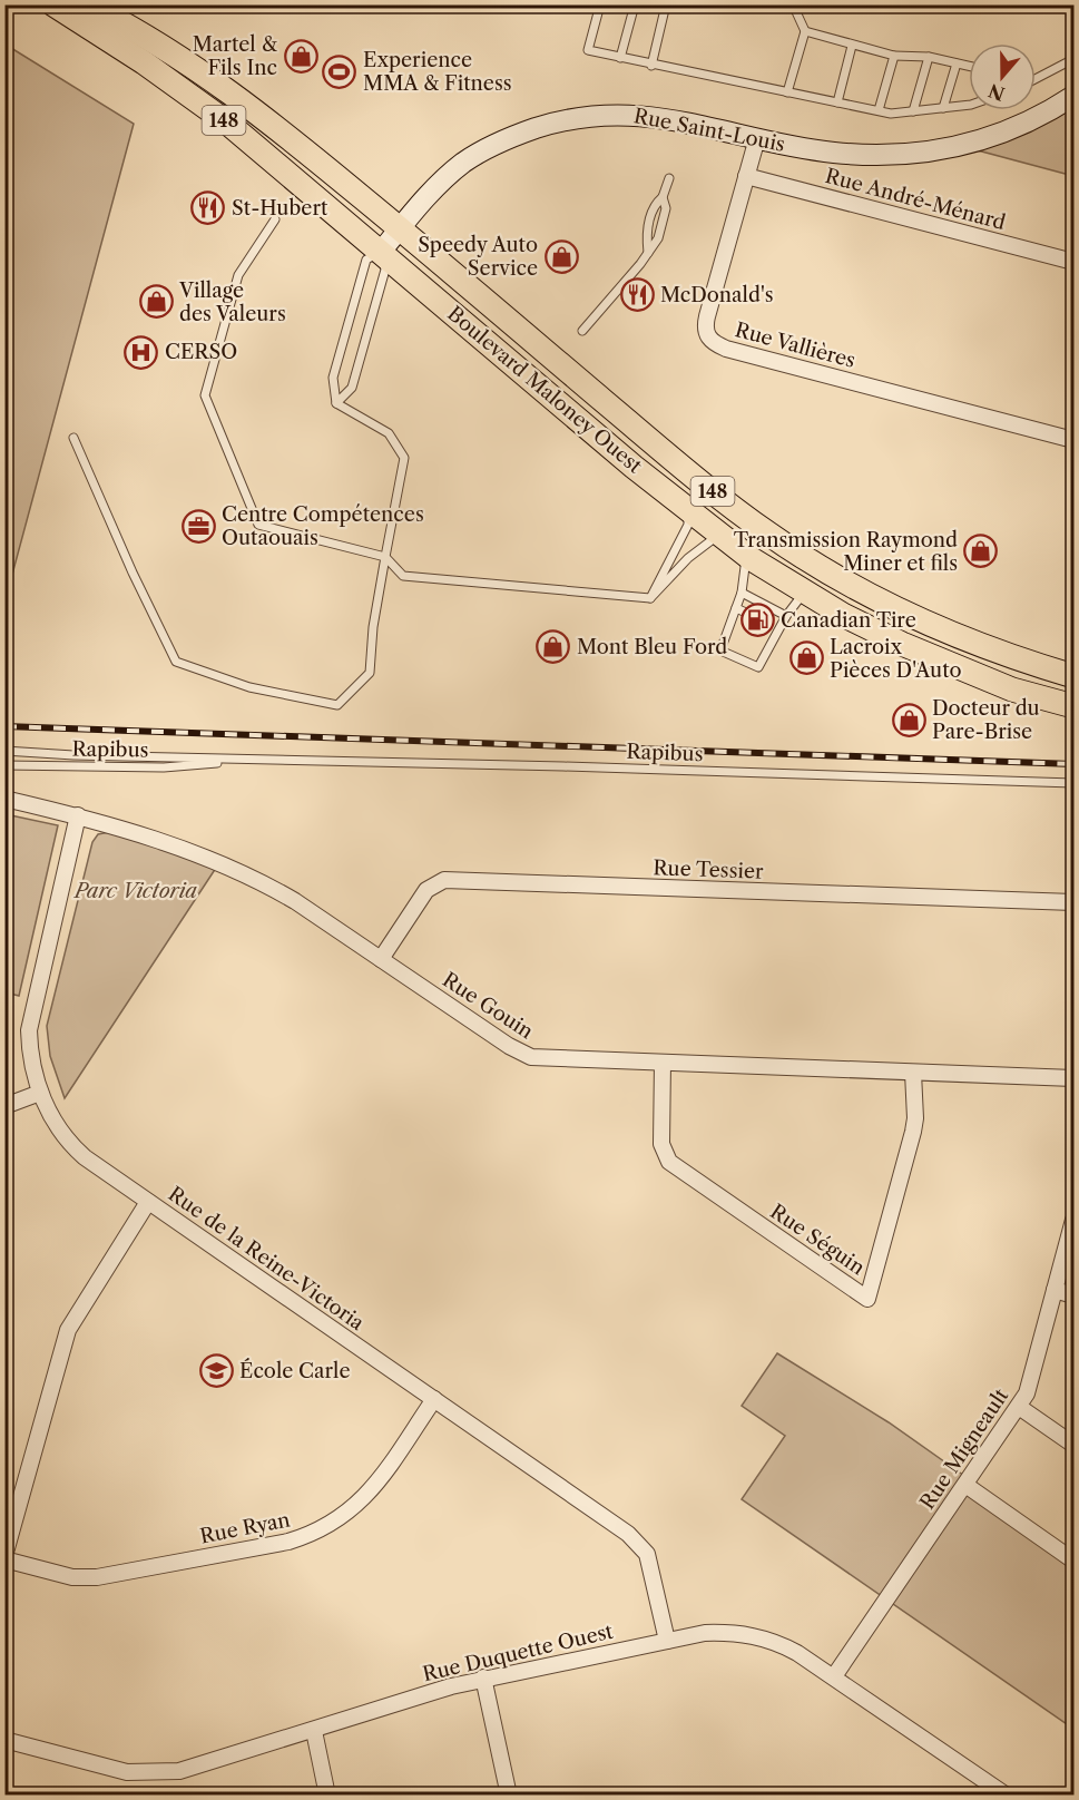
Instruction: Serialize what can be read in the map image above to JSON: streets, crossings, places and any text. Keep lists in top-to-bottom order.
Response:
{
  "streets": {
    "main road": ["148", "Boulevard Maloney Ouest"],
    "street": [
      "Rue Saint-Louis",
      "Rue André-Ménard",
      "Rue Vallières",
      "Rue Tessier",
      "Rue Gouin",
      "Rue Séguin",
      "Rue de la Reine-Victoria",
      "Rue Migneault",
      "Rue Ryan",
      "Rue Duquette Ouest"
    ],
    "lane": ["Rapibus"]
  },
  "crossings": [
    ["Rue Saint-Louis", "Rue Vallières"],
    ["Rue Saint-Louis", "Boulevard Maloney Ouest"],
    ["Rue André-Ménard", "Rue Vallières"],
    ["Rue Tessier", "Rue Gouin"],
    ["Rue Gouin", "Rue Séguin"],
    ["Rue Gouin", "Rue de la Reine-Victoria"],
    ["Rue de la Reine-Victoria", "Rue Ryan"],
    ["Rue de la Reine-Victoria", "Rue Duquette Ouest"],
    ["Rue Migneault", "Rue Duquette Ouest"]
  ],
  "parks": ["Parc Victoria"],
  "places": {
    "shop": [
      "Martel & Fils Inc",
      "Speedy Auto Service",
      "Village des Valeurs",
      "Transmission Raymond Miner et fils",
      "Mont Bleu Ford",
      "Lacroix Pièces D'Auto",
      "Docteur du Pare-Brise"
    ],
    "sports": ["Experience MMA & Fitness"],
    "restaurant": ["St-Hubert", "McDonald's"],
    "hospital": ["CERSO"],
    "office": ["Centre Compétences Outaouais"],
    "fuel station": ["Canadian Tire"],
    "school or university": ["École Carle"]
  },
  "north": "bottom"
}
